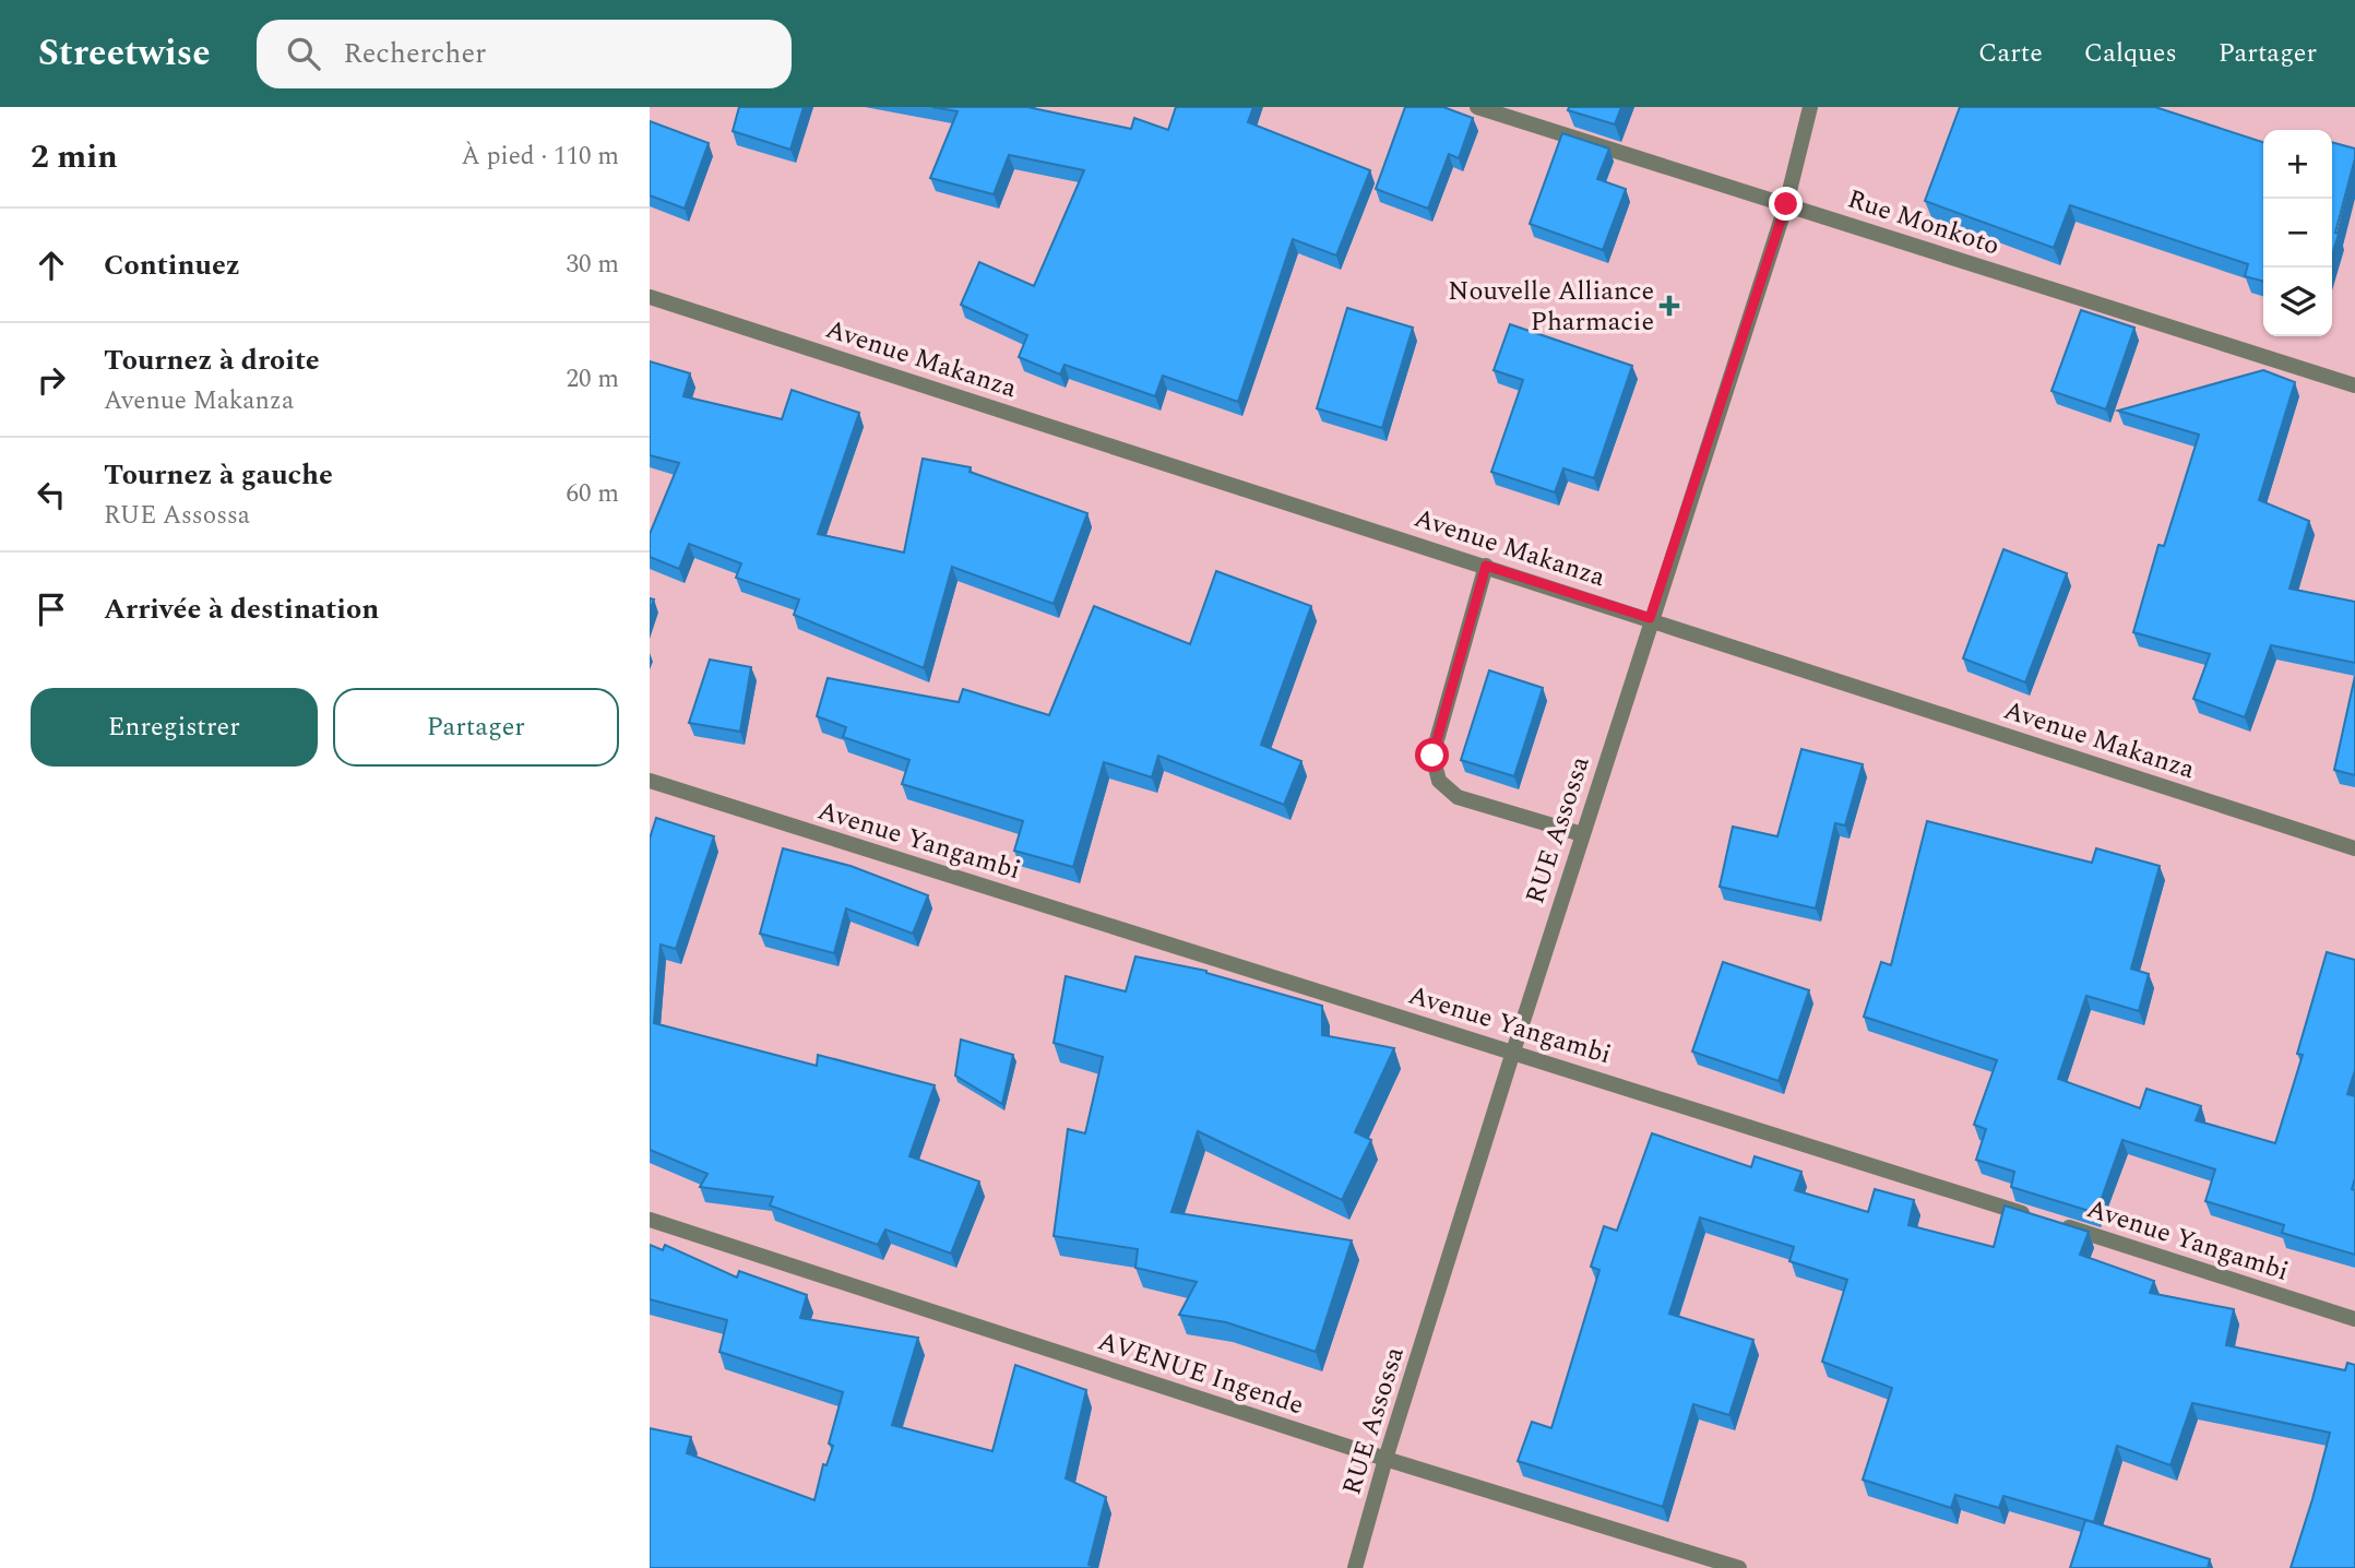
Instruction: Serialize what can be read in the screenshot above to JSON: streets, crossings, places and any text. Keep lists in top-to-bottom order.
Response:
{
  "streets": {
    "street": [
      "Rue Monkoto",
      "Avenue Makanza",
      "RUE Assossa",
      "Avenue Yangambi",
      "AVENUE Ingende"
    ]
  },
  "crossings": [
    ["Rue Monkoto", "RUE Assossa"],
    ["Avenue Makanza", "RUE Assossa"],
    ["RUE Assossa", "Avenue Yangambi"],
    ["RUE Assossa", "AVENUE Ingende"]
  ],
  "places": {
    "health": ["Nouvelle Alliance Pharmacie"]
  },
  "page": {
    "header": "Streetwise",
    "search": "Rechercher",
    "nav": ["Carte", "Calques", "Partager"],
    "heading": ["2 min", "À pied · 110 m"],
    "map_buttons": ["+", "−"],
    "list": [
      ["Continuez", "30 m"],
      ["Tournez à droite", "Avenue Makanza", "20 m"],
      ["Tournez à gauche", "RUE Assossa", "60 m"],
      "Arrivée à destination"
    ],
    "buttons": ["Enregistrer", "Partager"]
  }
}
